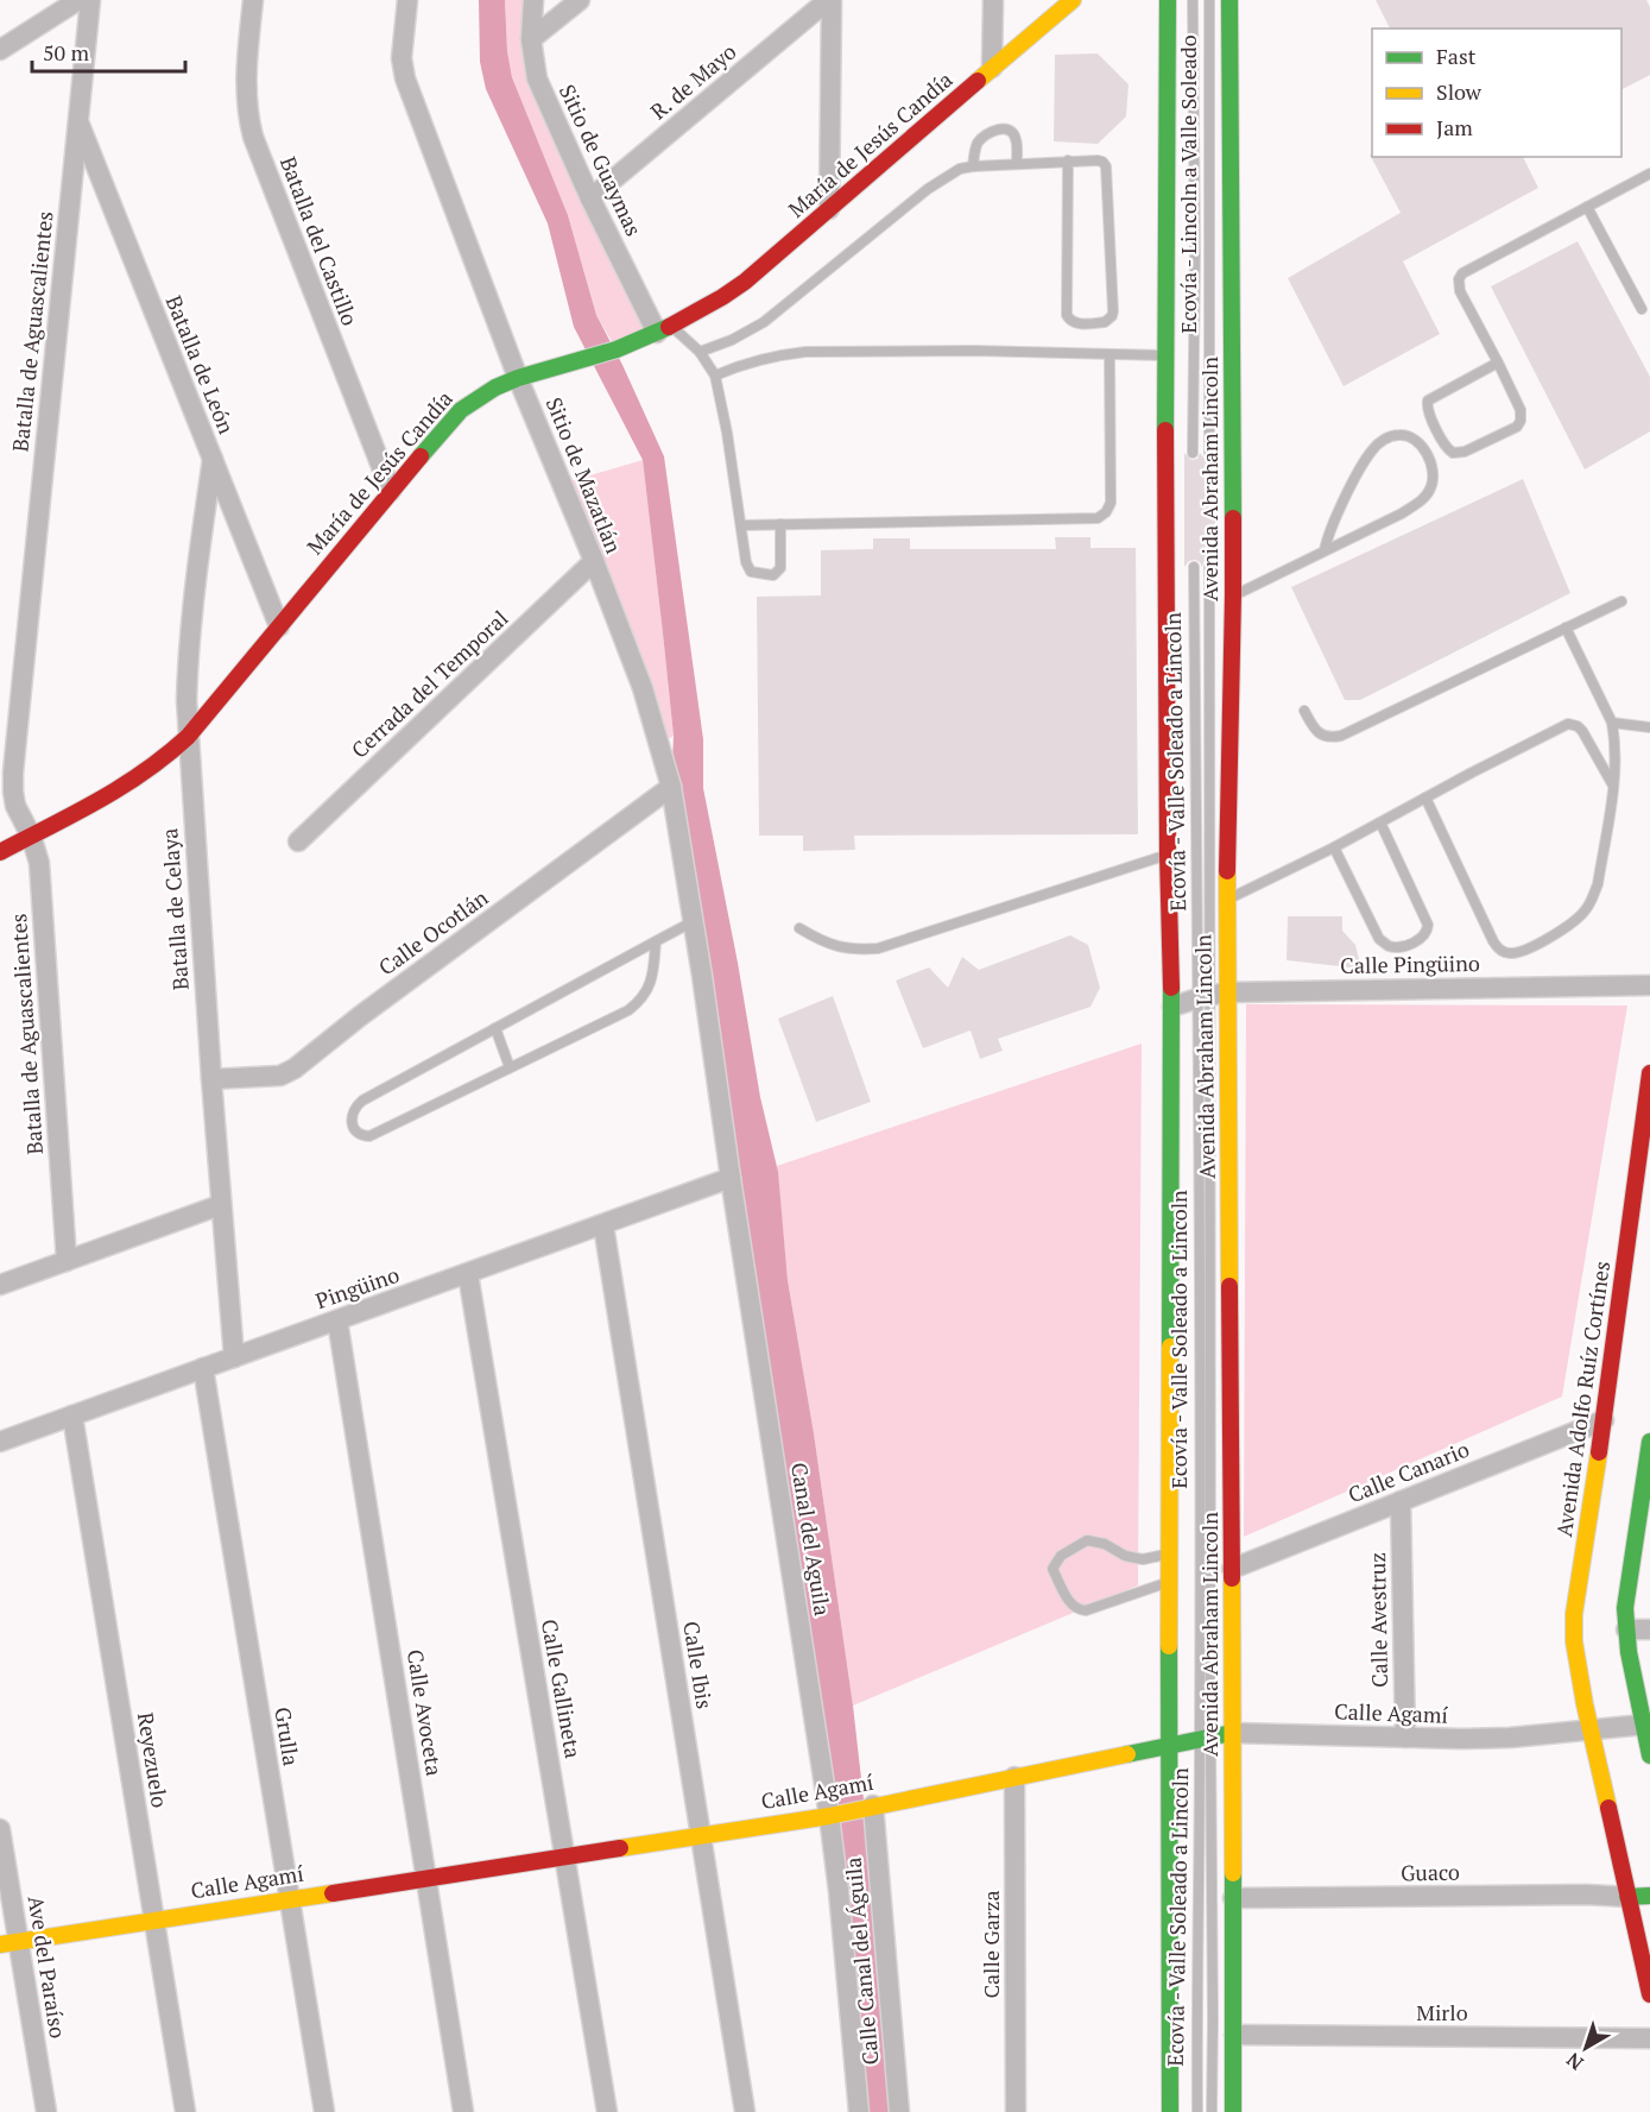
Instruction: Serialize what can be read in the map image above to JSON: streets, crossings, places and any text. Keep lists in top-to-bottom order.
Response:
{
  "streets": {
    "main road": [
      "María de Jesús Candía",
      "Avenida Abraham Lincoln",
      "Avenida Adolfo Ruíz Cortínes",
      "Calle Agamí"
    ],
    "street": [
      "R. de Mayo",
      "Sitio de Guaymas",
      "Batalla del Castillo",
      "Batalla de Aguascalientes",
      "Batalla de León",
      "Sitio de Mazatlán",
      "Cerrada del Temporal",
      "Batalla de Celaya",
      "Calle Ocotlán",
      "Calle Pingüino",
      "Pingüino",
      "Calle Canario",
      "Canal del Aguila",
      "Calle Avestruz",
      "Calle Ibis",
      "Calle Gallineta",
      "Calle Avoceta",
      "Grulla",
      "Reyezuelo",
      "Guaco",
      "Calle Garza",
      "Calle Canal del Águila",
      "Ave del Paraíso",
      "Mirlo"
    ],
    "lane": ["Ecovía - Lincoln a Valle Soleado", "Ecovía - Valle Soleado a Lincoln"]
  },
  "crossings": [
    ["R. de Mayo", "Sitio de Guaymas"],
    ["María de Jesús Candía", "Sitio de Guaymas"],
    ["María de Jesús Candía", "Batalla del Castillo"],
    ["María de Jesús Candía", "Batalla de Aguascalientes"],
    ["María de Jesús Candía", "Batalla de León"],
    ["María de Jesús Candía", "Sitio de Mazatlán"],
    ["María de Jesús Candía", "Batalla de Celaya"],
    ["Batalla de Aguascalientes", "Batalla de León"],
    ["Batalla de León", "Batalla de Celaya"],
    ["Sitio de Mazatlán", "Cerrada del Temporal"],
    ["Sitio de Mazatlán", "Calle Ocotlán"],
    ["Sitio de Mazatlán", "Canal del Aguila"],
    ["Avenida Abraham Lincoln", "Ecovía - Valle Soleado a Lincoln"],
    ["Avenida Abraham Lincoln", "Calle Pingüino"],
    ["Avenida Abraham Lincoln", "Calle Canario"],
    ["Avenida Abraham Lincoln", "Calle Agamí"],
    ["Avenida Abraham Lincoln", "Guaco"],
    ["Avenida Abraham Lincoln", "Mirlo"],
    ["Ecovía - Valle Soleado a Lincoln", "Calle Pingüino"],
    ["Ecovía - Valle Soleado a Lincoln", "Calle Agamí"],
    ["Batalla de Celaya", "Calle Ocotlán"],
    ["Batalla de Celaya", "Pingüino"],
    ["Pingüino", "Canal del Aguila"],
    ["Pingüino", "Calle Ibis"],
    ["Pingüino", "Calle Gallineta"],
    ["Pingüino", "Calle Avoceta"],
    ["Pingüino", "Grulla"],
    ["Pingüino", "Reyezuelo"],
    ["Avenida Adolfo Ruíz Cortínes", "Calle Canario"],
    ["Avenida Adolfo Ruíz Cortínes", "Calle Agamí"],
    ["Avenida Adolfo Ruíz Cortínes", "Guaco"],
    ["Calle Canario", "Calle Avestruz"],
    ["Canal del Aguila", "Calle Agamí"],
    ["Calle Avestruz", "Calle Agamí"],
    ["Calle Ibis", "Calle Agamí"],
    ["Calle Gallineta", "Calle Agamí"],
    ["Calle Avoceta", "Calle Agamí"],
    ["Calle Agamí", "Grulla"],
    ["Calle Agamí", "Reyezuelo"],
    ["Calle Agamí", "Calle Garza"],
    ["Calle Agamí", "Calle Canal del Águila"],
    ["Calle Agamí", "Ave del Paraíso"]
  ],
  "legend": ["Fast", "Slow", "Jam"],
  "scale_bar": "50 m",
  "north": "bottom left"
}
